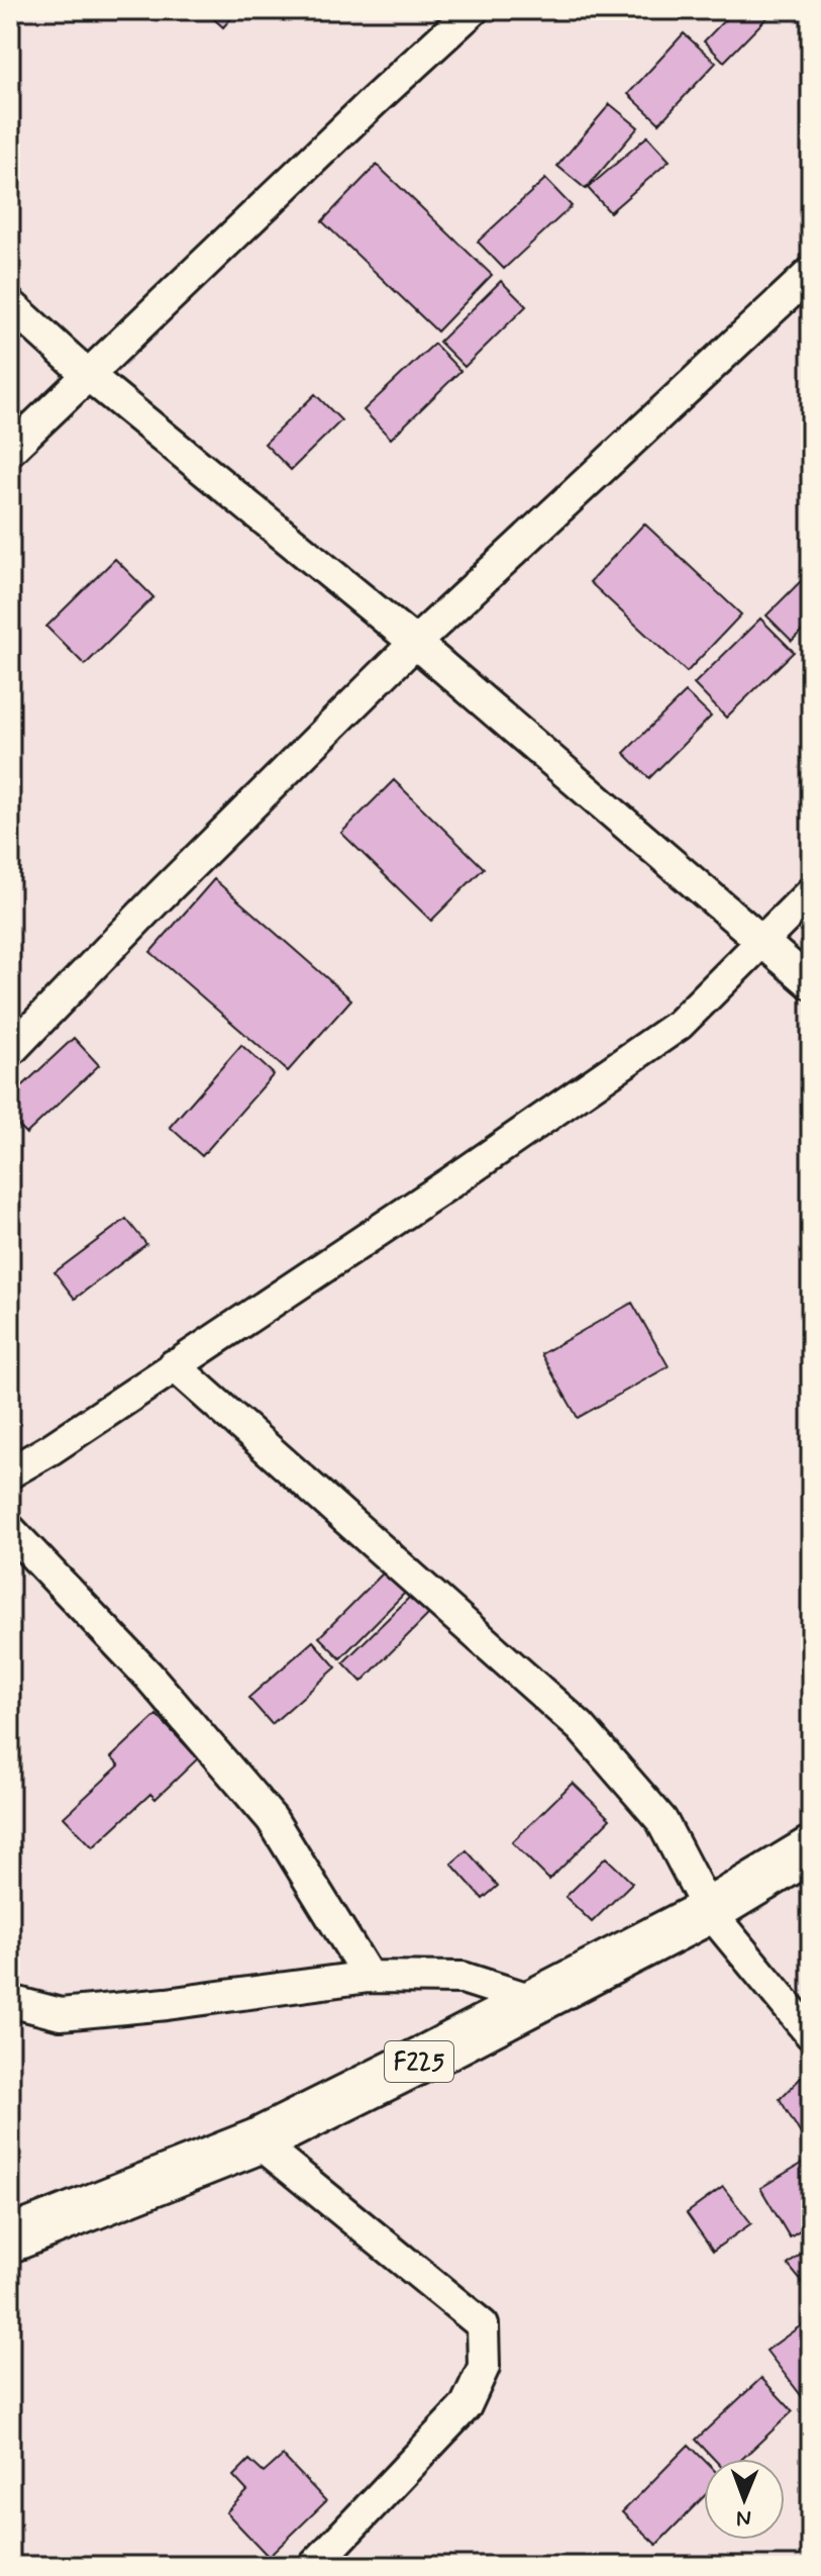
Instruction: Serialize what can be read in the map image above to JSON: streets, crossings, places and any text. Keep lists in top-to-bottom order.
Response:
{
  "streets": {
    "main road": ["F225"]
  },
  "north": "bottom"
}
